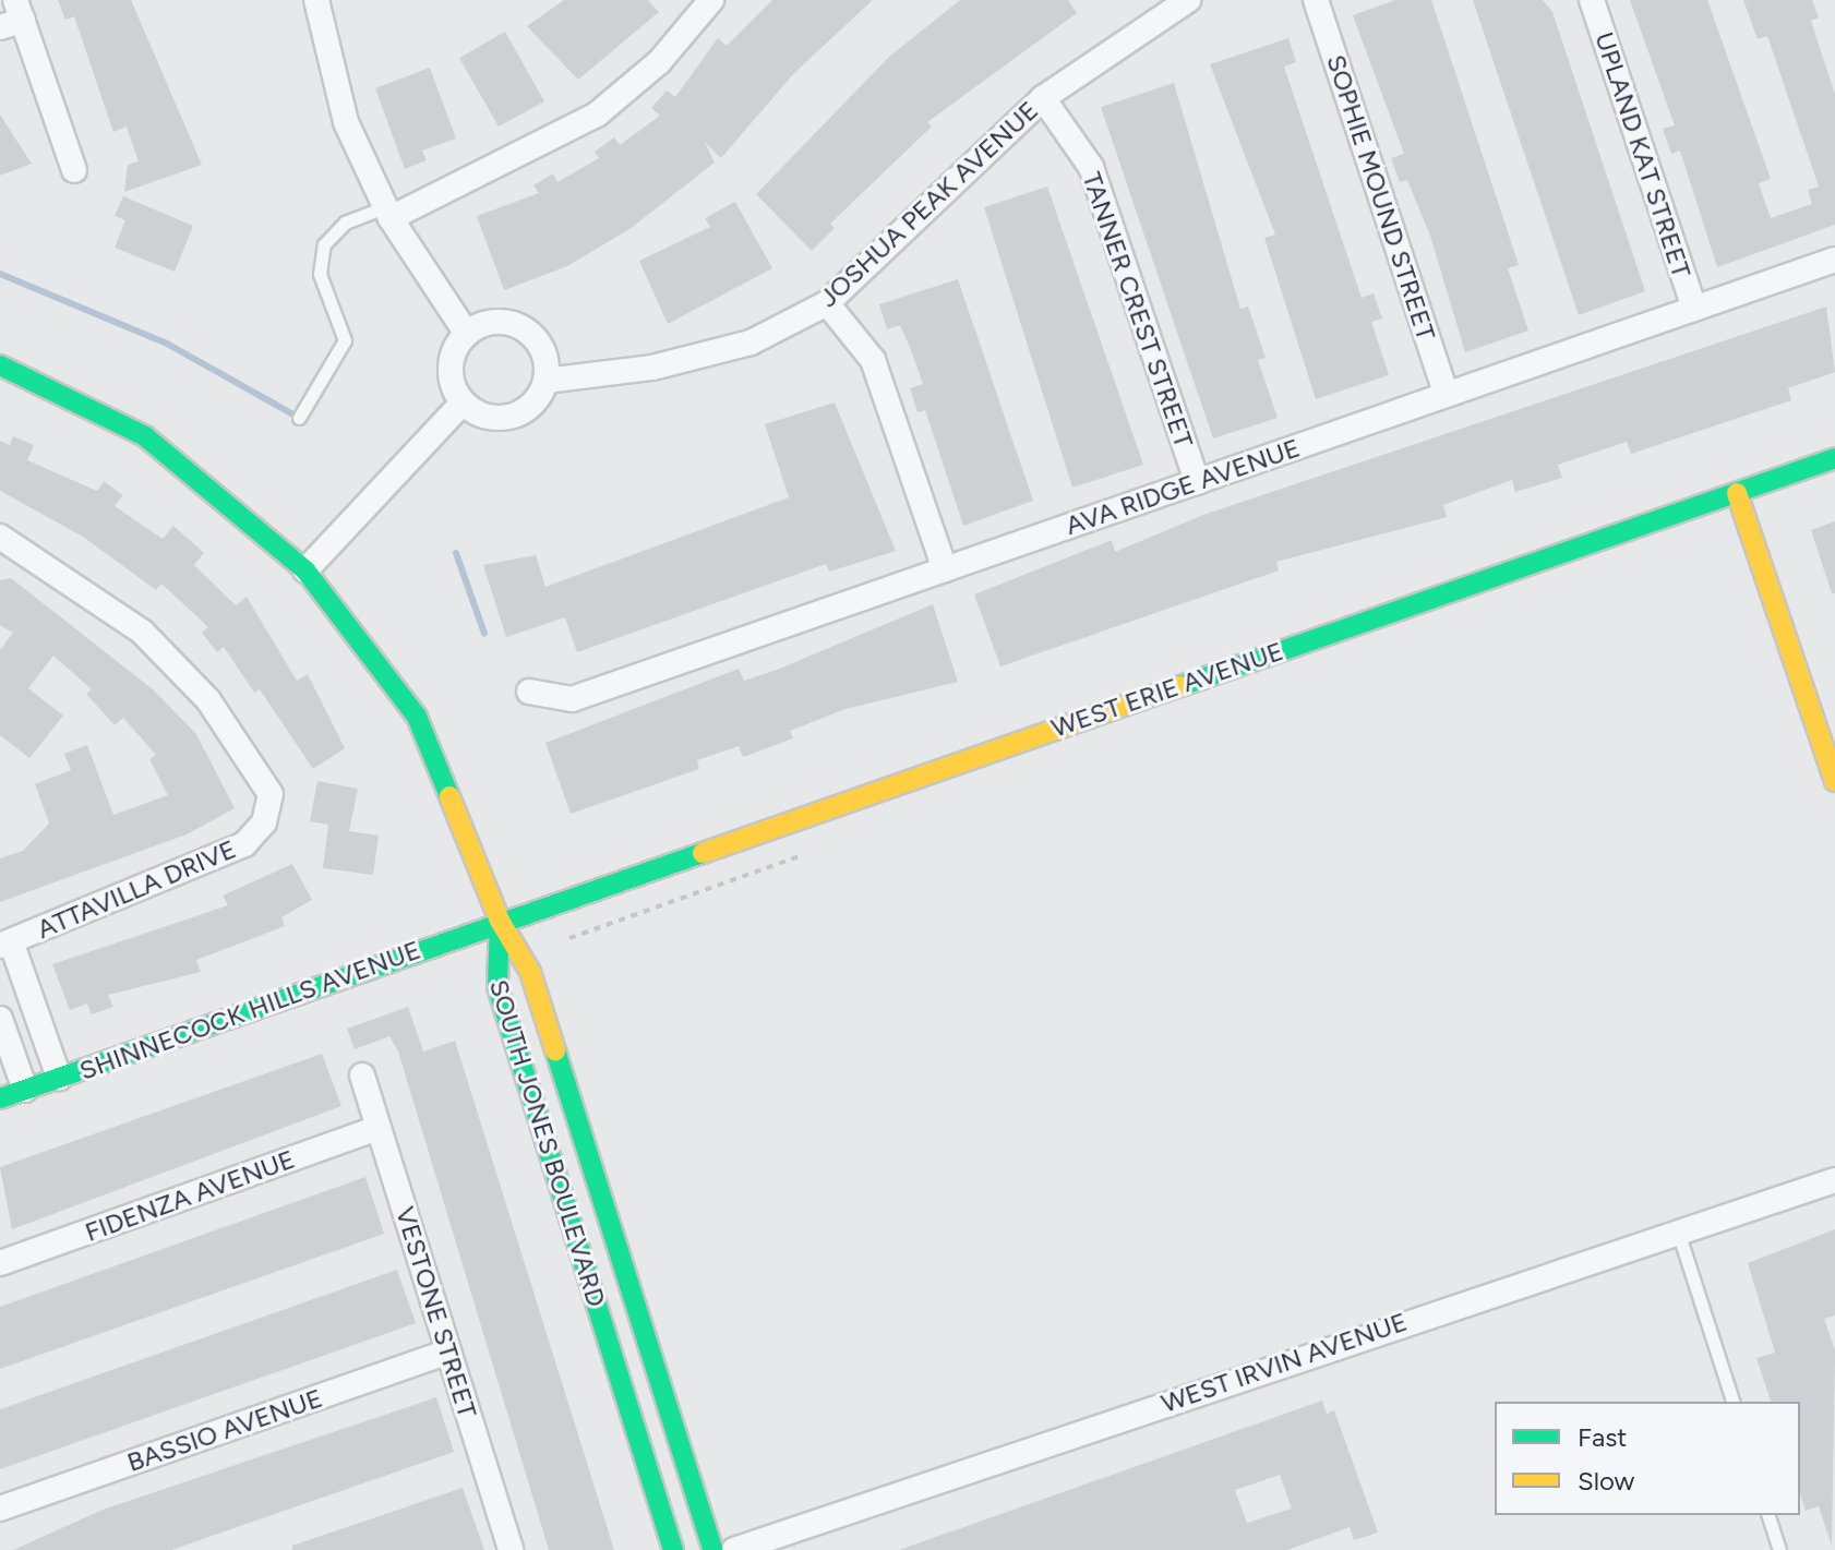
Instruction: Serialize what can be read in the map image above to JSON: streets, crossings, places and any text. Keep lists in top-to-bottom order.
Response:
{
  "streets": {
    "street": [
      "UPLAND KAT STREET",
      "SOPHIE MOUND STREET",
      "JOSHUA PEAK AVENUE",
      "TANNER CREST STREET",
      "AVA RIDGE AVENUE",
      "WEST ERIE AVENUE",
      "ATTAVILLA DRIVE",
      "SHINNECOCK HILLS AVENUE",
      "SOUTH JONES BOULEVARD",
      "FIDENZA AVENUE",
      "VESTONE STREET",
      "WEST IRVIN AVENUE",
      "BASSIO AVENUE"
    ]
  },
  "crossings": [
    ["UPLAND KAT STREET", "AVA RIDGE AVENUE"],
    ["SOPHIE MOUND STREET", "AVA RIDGE AVENUE"],
    ["JOSHUA PEAK AVENUE", "TANNER CREST STREET"],
    ["TANNER CREST STREET", "AVA RIDGE AVENUE"],
    ["WEST ERIE AVENUE", "SHINNECOCK HILLS AVENUE"],
    ["WEST ERIE AVENUE", "SOUTH JONES BOULEVARD"],
    ["SHINNECOCK HILLS AVENUE", "SOUTH JONES BOULEVARD"],
    ["FIDENZA AVENUE", "VESTONE STREET"],
    ["VESTONE STREET", "BASSIO AVENUE"]
  ],
  "legend": ["Fast", "Slow"]
}
